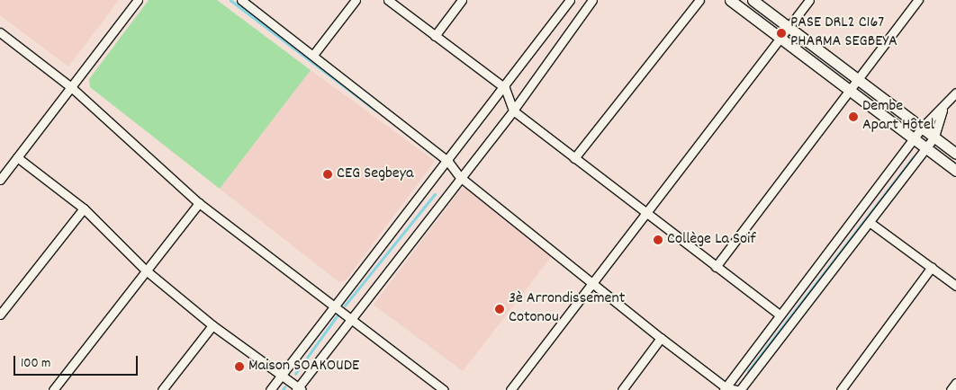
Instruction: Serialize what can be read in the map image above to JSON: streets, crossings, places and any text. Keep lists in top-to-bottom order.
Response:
{
  "places": [
    "PASE DRL2 C167 PHARMA SEGBEYA",
    "Dembe Apart Hôtel",
    "CEG Segbeya",
    "Collège La Soif",
    "3è Arrondissement Cotonou",
    "Maison SOAKOUDE"
  ],
  "scale_bar": "100 m"
}
